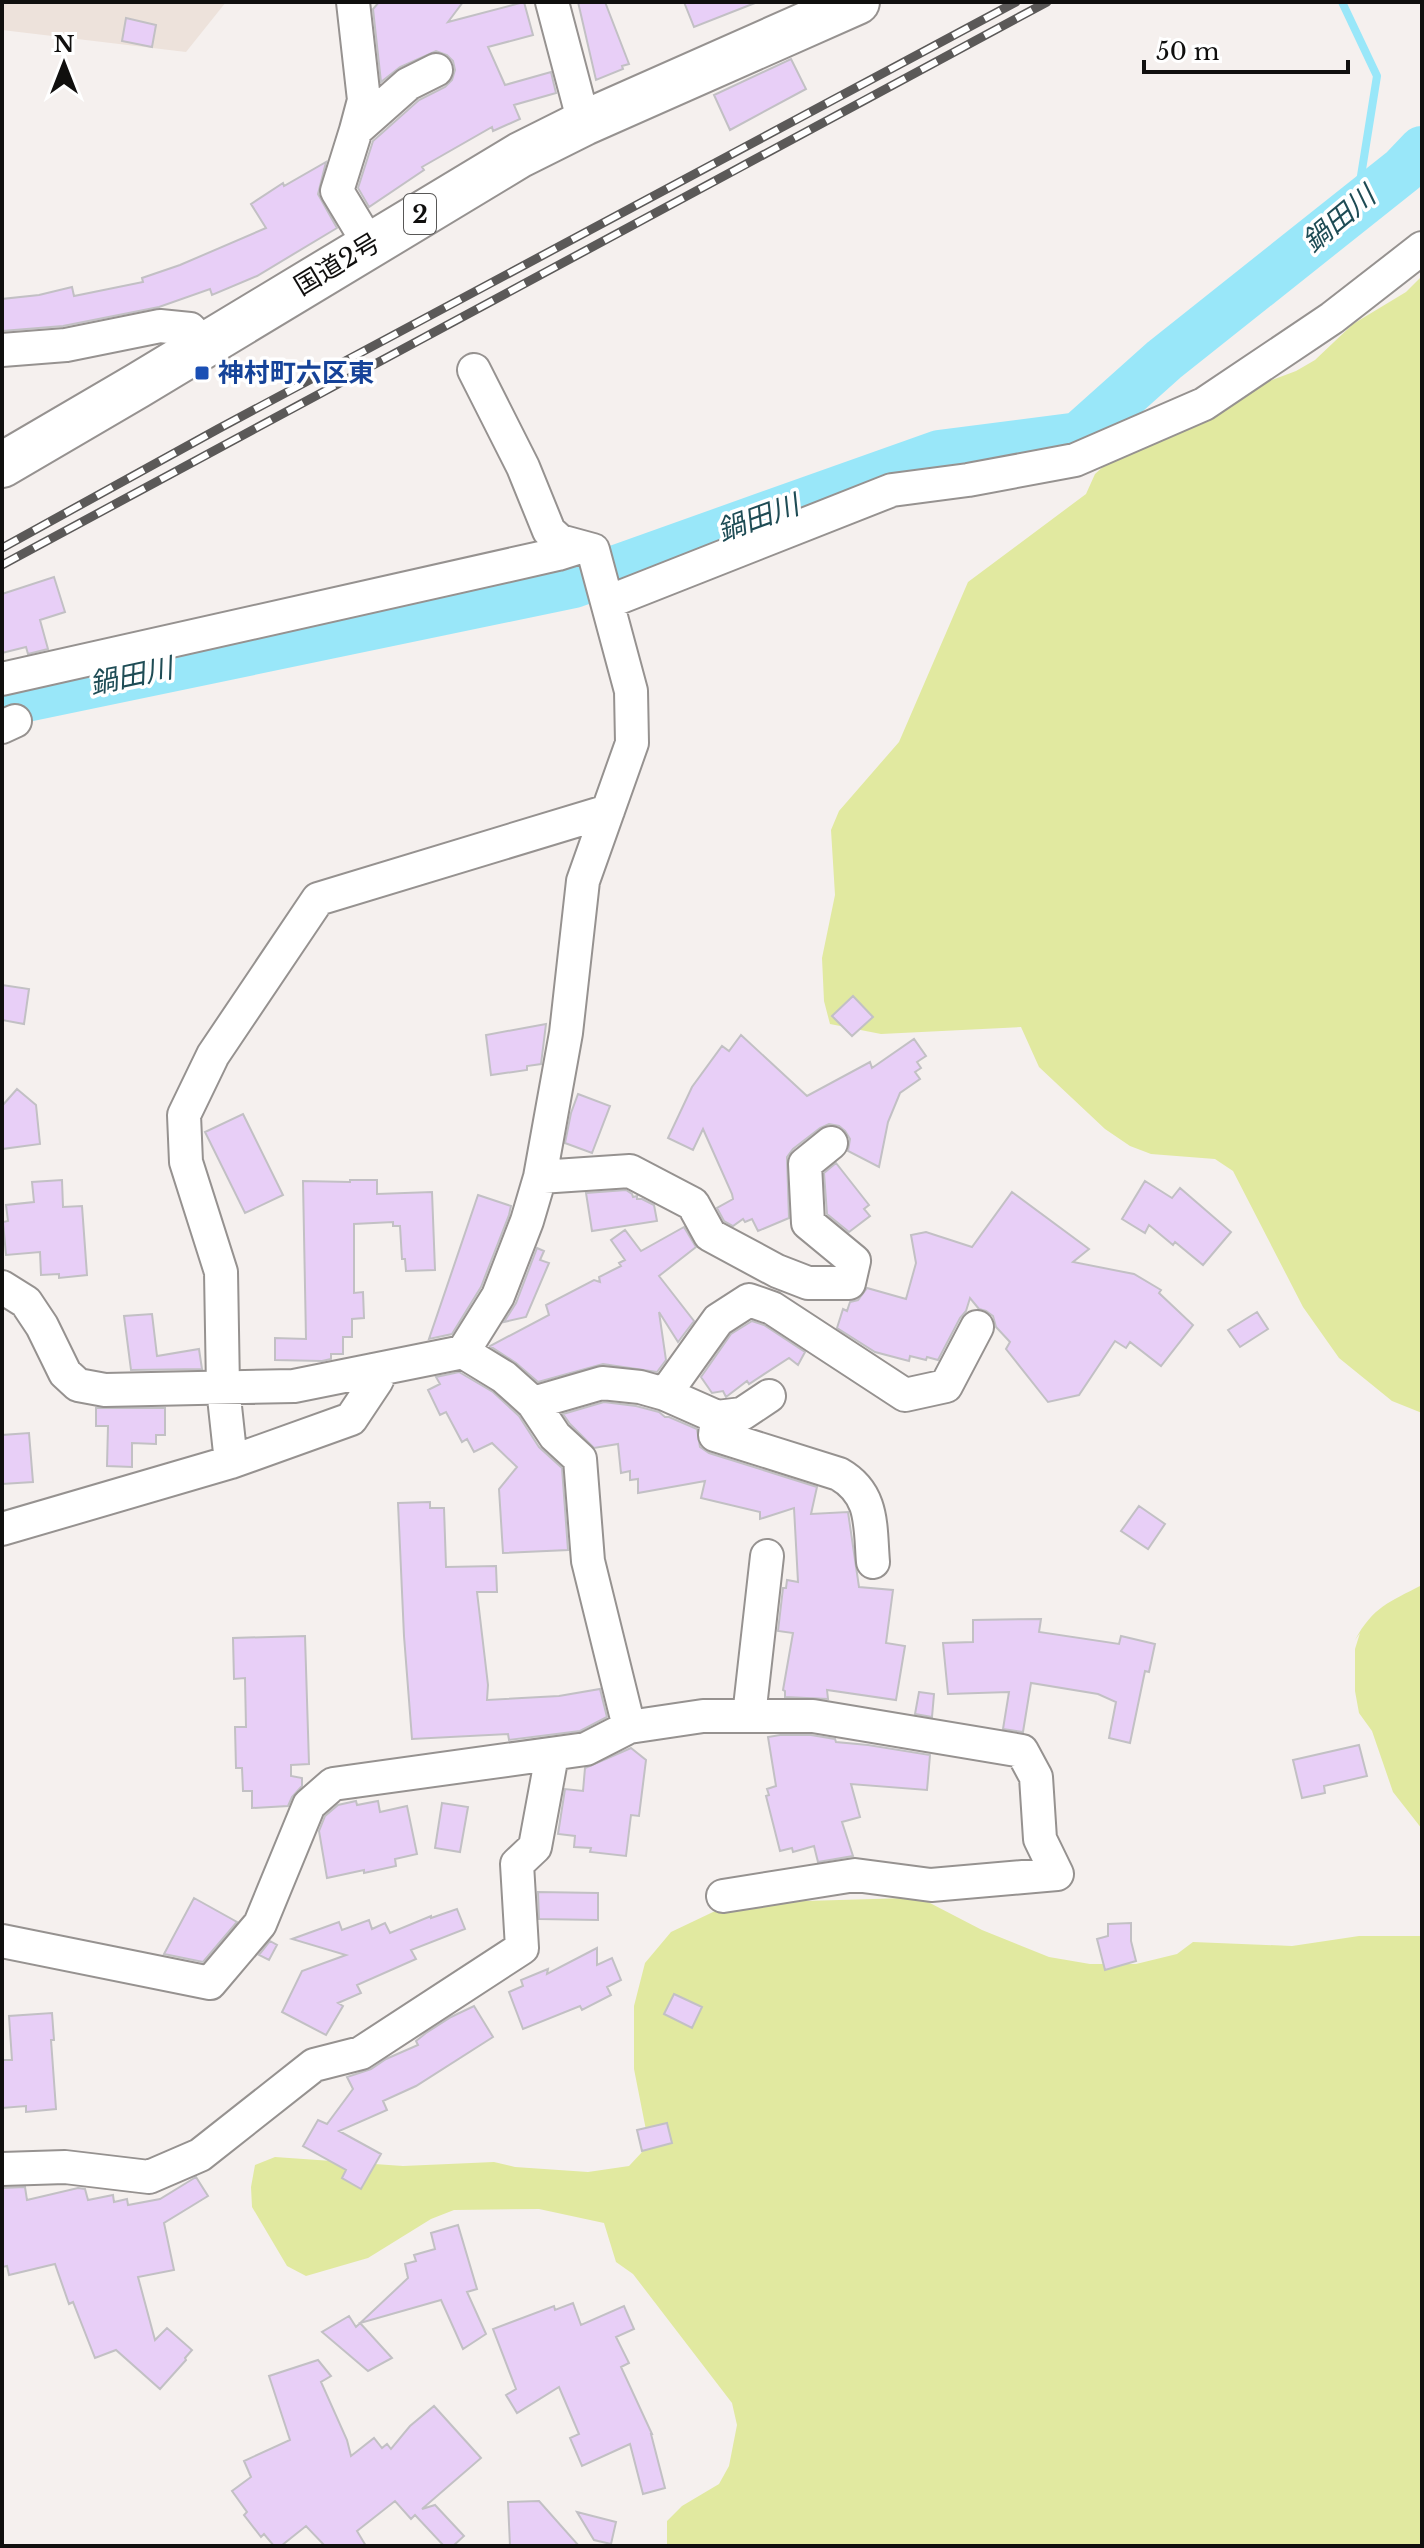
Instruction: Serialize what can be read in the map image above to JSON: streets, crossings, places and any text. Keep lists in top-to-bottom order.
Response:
{
  "streets": {
    "highway": ["2", "国道2号"]
  },
  "water": ["鍋田川"],
  "places": {
    "transit": ["神村町六区東"]
  },
  "scale_bar": "50 m",
  "north": "top"
}
